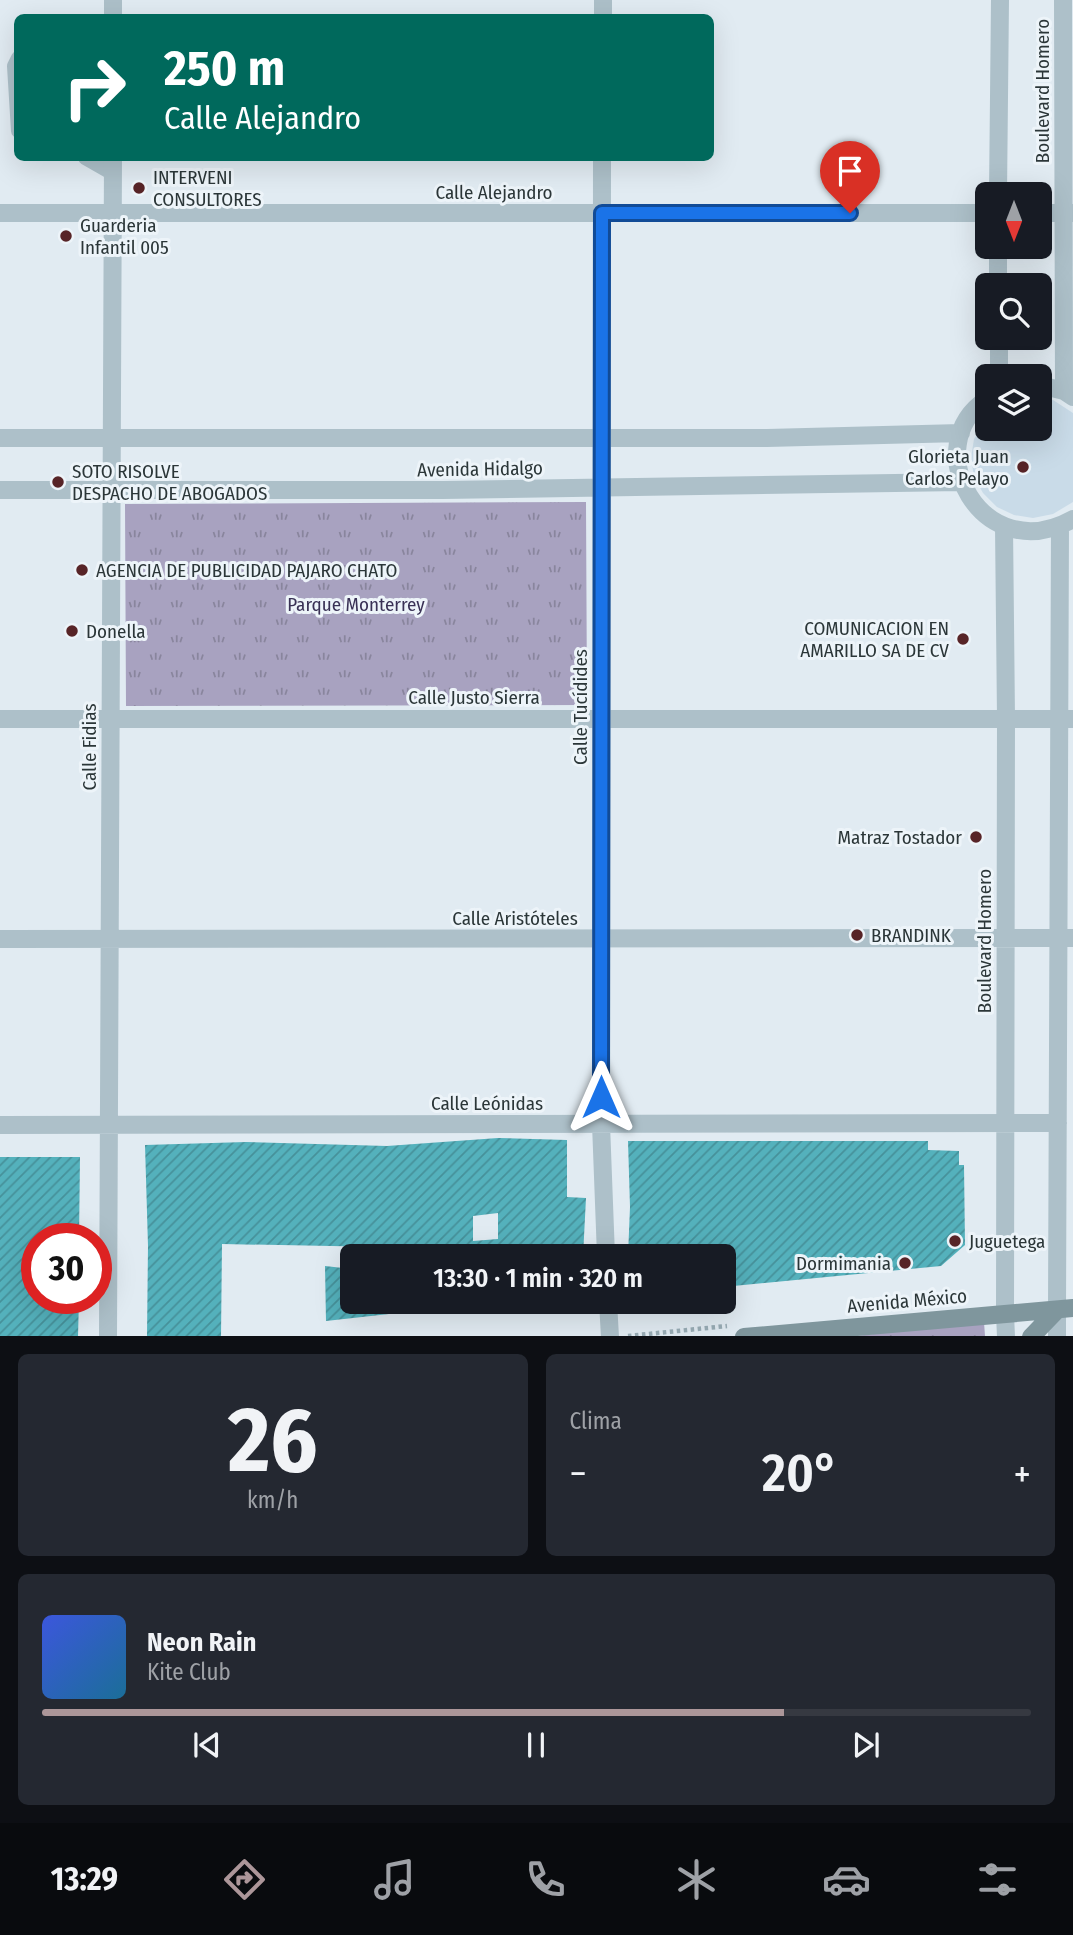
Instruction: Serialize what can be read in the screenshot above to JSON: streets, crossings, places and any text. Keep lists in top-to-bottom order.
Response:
{
  "streets": {
    "main road": ["Avenida México"],
    "street": [
      "Boulevard Homero",
      "Calle Alejandro",
      "Avenida Hidalgo",
      "Calle Justo Sierra",
      "Calle Tucídides",
      "Calle Fidias",
      "Calle Aristóteles",
      "Calle Leónidas"
    ]
  },
  "crossings": [
    ["Boulevard Homero", "Calle Justo Sierra"],
    ["Boulevard Homero", "Calle Aristóteles"],
    ["Boulevard Homero", "Calle Leónidas"],
    ["Boulevard Homero", "Avenida México"],
    ["Calle Alejandro", "Calle Tucídides"],
    ["Calle Alejandro", "Calle Fidias"],
    ["Avenida Hidalgo", "Calle Tucídides"],
    ["Avenida Hidalgo", "Calle Fidias"],
    ["Calle Justo Sierra", "Calle Tucídides"],
    ["Calle Justo Sierra", "Calle Fidias"],
    ["Calle Tucídides", "Calle Aristóteles"],
    ["Calle Tucídides", "Calle Leónidas"],
    ["Calle Fidias", "Calle Aristóteles"],
    ["Calle Fidias", "Calle Leónidas"]
  ],
  "parks": ["Parque Monterrey"],
  "places": [
    "INTERVENI CONSULTORES",
    "Guarderia Infantil 005",
    "Glorieta Juan Carlos Pelayo",
    "SOTO RISOLVE DESPACHO DE ABOGADOS",
    "AGENCIA DE PUBLICIDAD PAJARO CHATO",
    "Donella",
    "COMUNICACION EN AMARILLO SA DE CV",
    "Matraz Tostador",
    "BRANDINK",
    "Juguetega",
    "Dormimania"
  ],
  "north": "bottom",
  "page": {
    "turn": ["250 m", "Calle Alejandro"],
    "limit": "30",
    "trip": "13:30 · 1 min · 320 m",
    "tile": [
      ["26", "km/h"],
      "Clima"
    ],
    "heat": ["−", "20°", "+"],
    "song": ["Neon Rain", "Kite Club"],
    "tabs": "13:29"
  }
}
